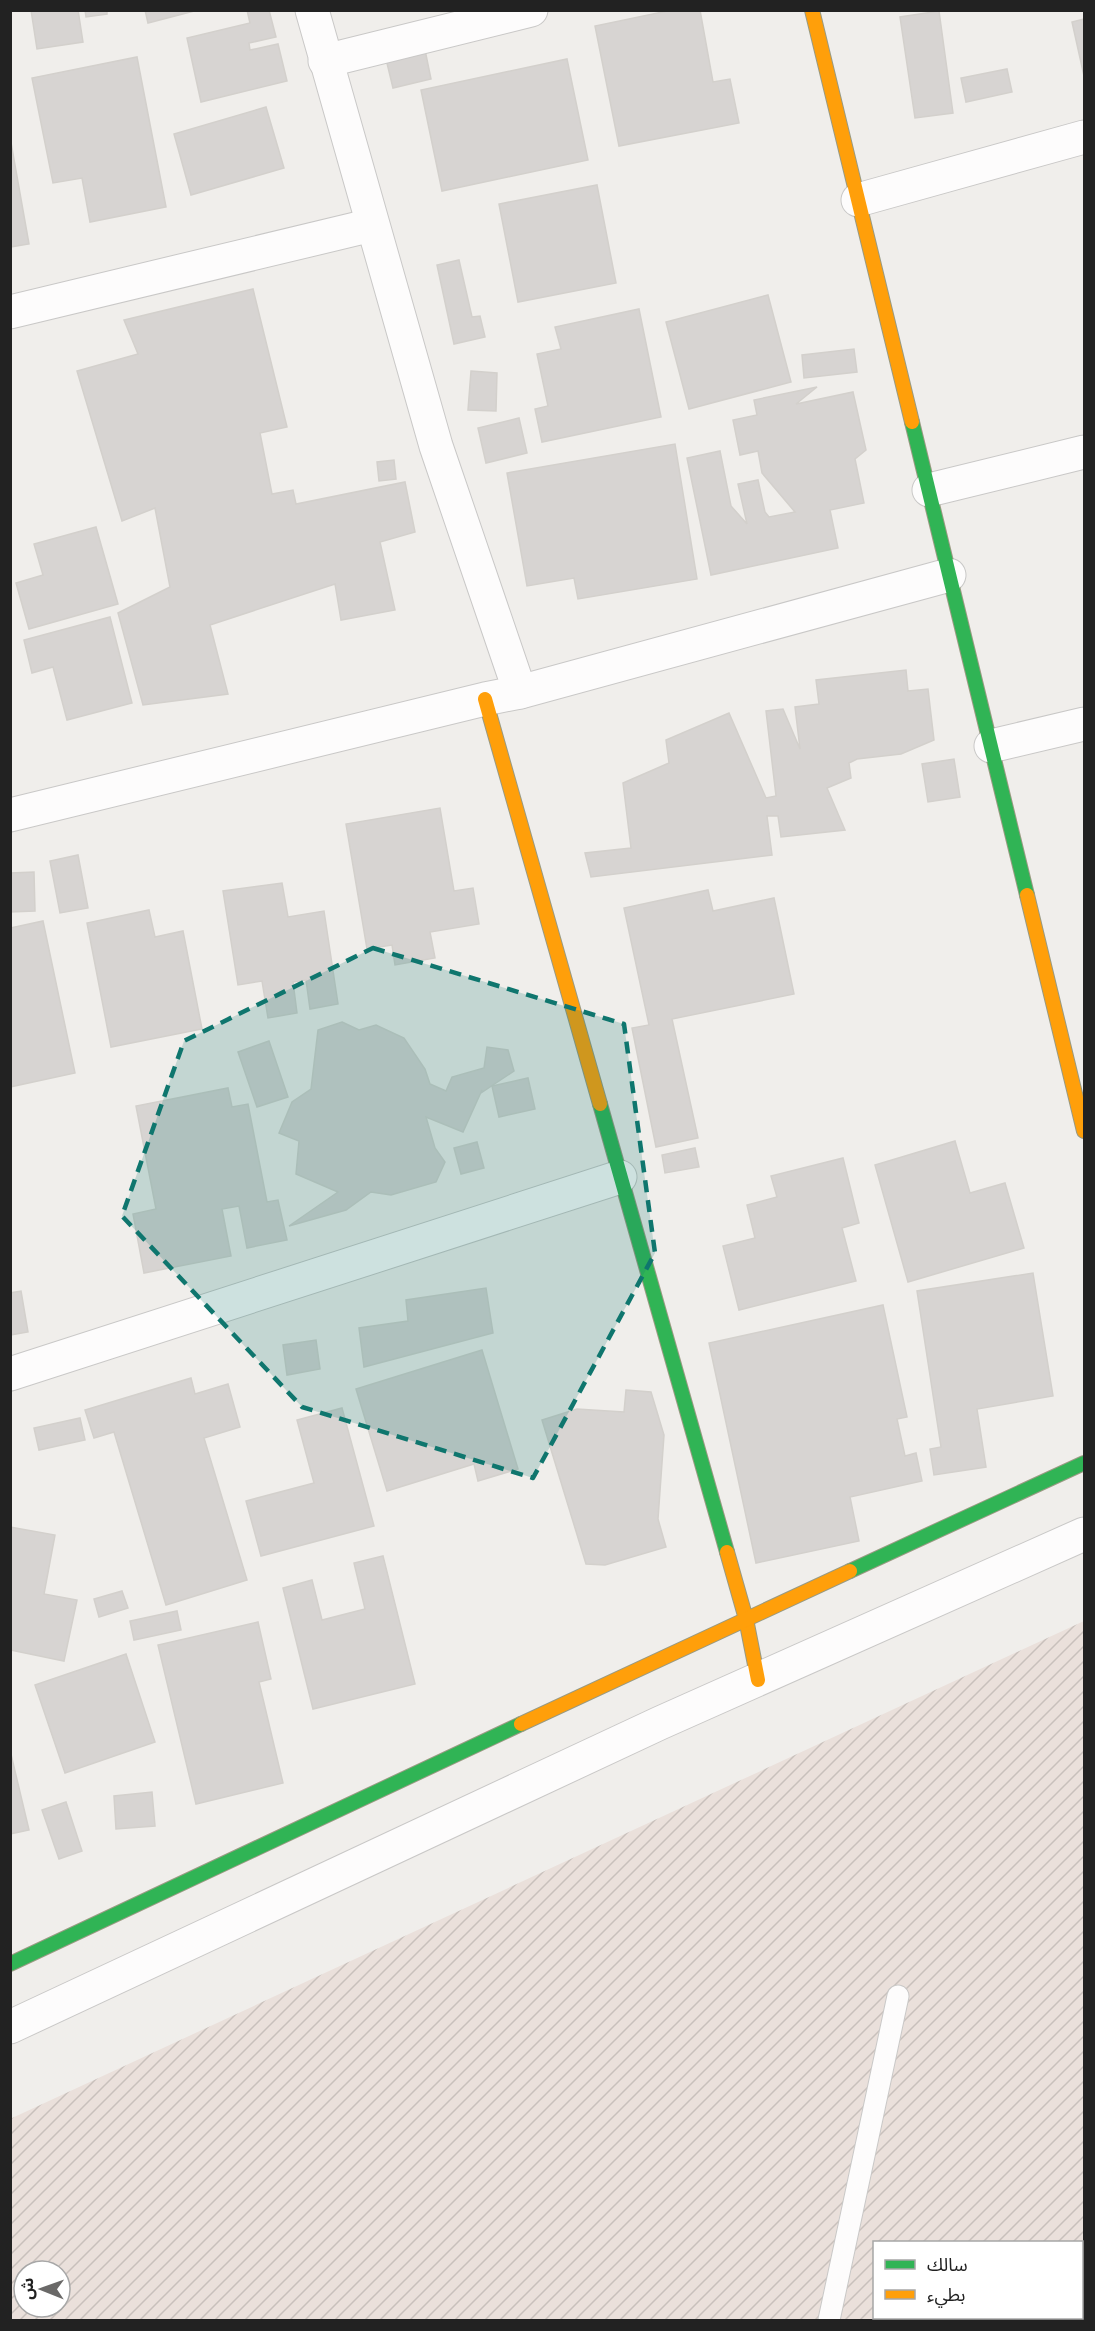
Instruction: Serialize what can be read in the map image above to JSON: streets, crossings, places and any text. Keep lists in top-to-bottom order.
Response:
{
  "legend": ["سالك", "بطيء"],
  "north": "left"
}
